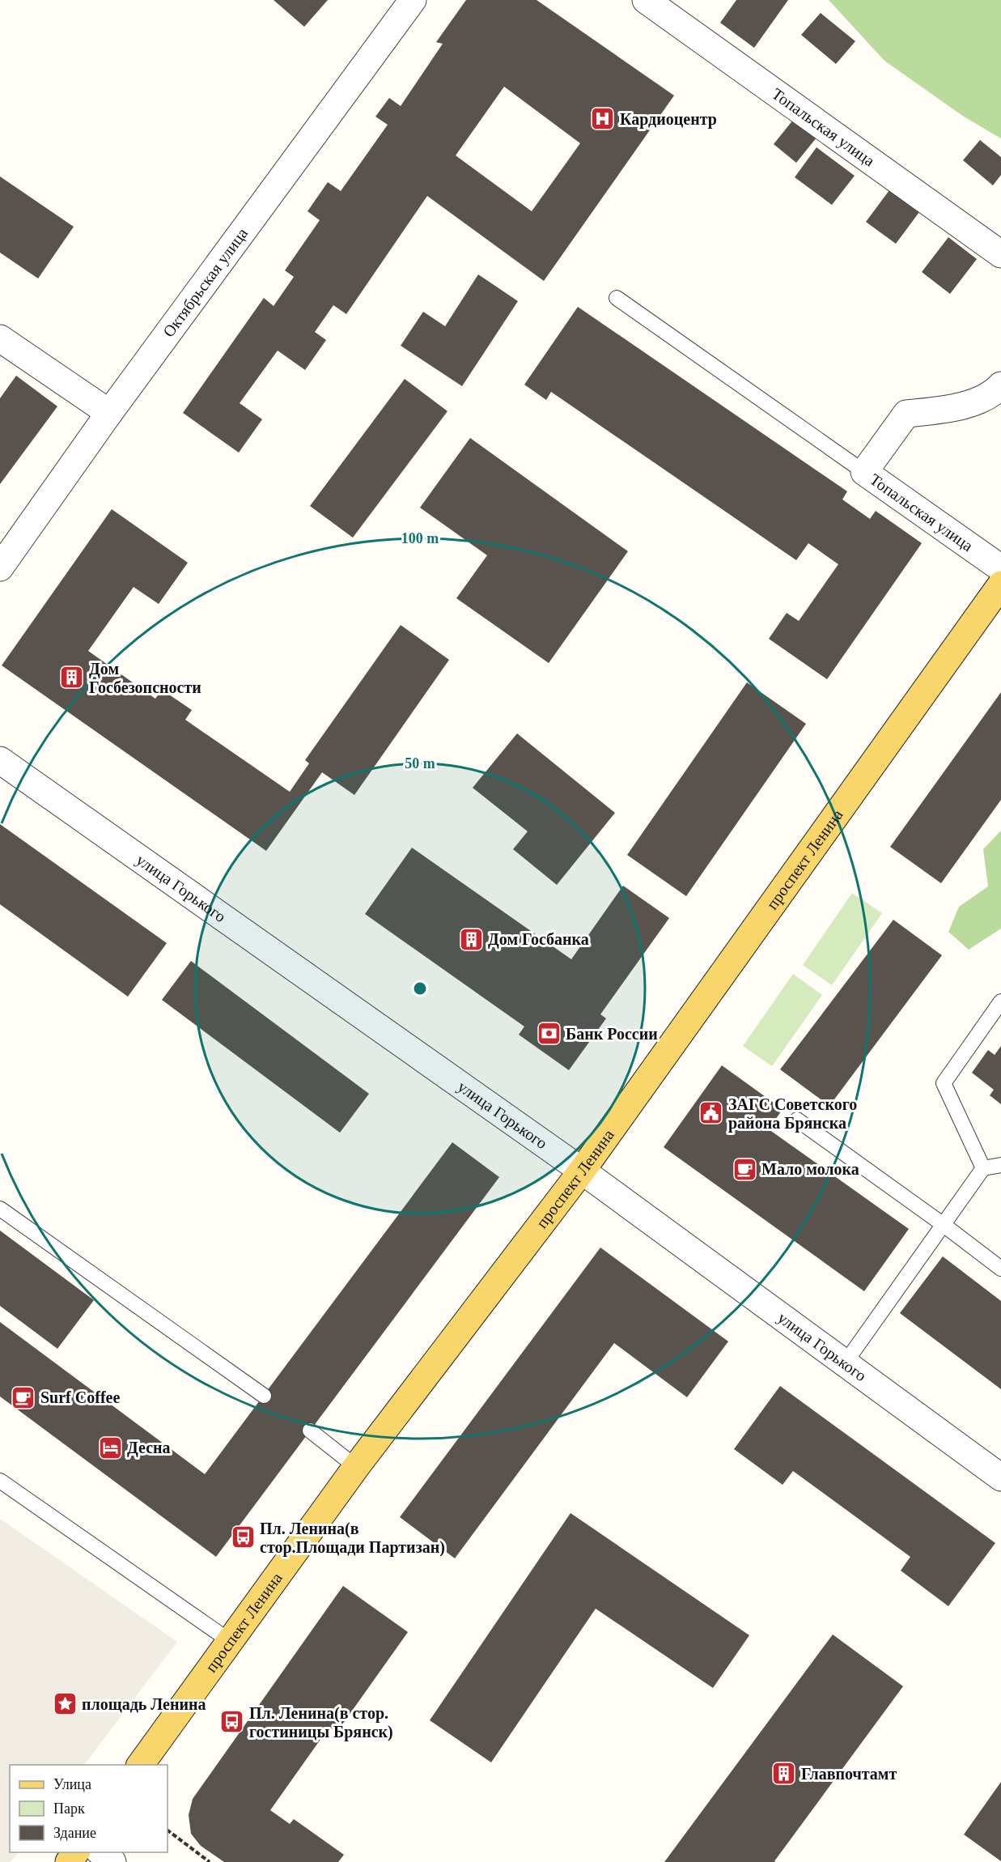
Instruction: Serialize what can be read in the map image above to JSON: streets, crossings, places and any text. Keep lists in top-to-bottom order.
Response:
{
  "streets": {
    "main road": ["проспект Ленина"],
    "street": ["Топальская улица", "Октябрьская улица", "улица Горького"]
  },
  "crossings": [
    ["проспект Ленина", "улица Горького"]
  ],
  "places": {
    "hospital": ["Кардиоцентр"],
    "building": ["Дом Госбезопсности", "Дом Госбанка", "Главпочтамт"],
    "bank": ["Банк России"],
    "public building": ["ЗАГС Советского района Брянска"],
    "cafe": ["Мало молока", "Surf Coffee"],
    "hotel": ["Десна"],
    "bus stop": ["Пл. Ленина(в стор.Площади Партизан)", "Пл. Ленина(в стор. гостиницы Брянск)"],
    "place": ["площадь Ленина"]
  },
  "legend": ["Улица", "Парк", "Здание"],
  "rings": ["100 m", "50 m"]
}
